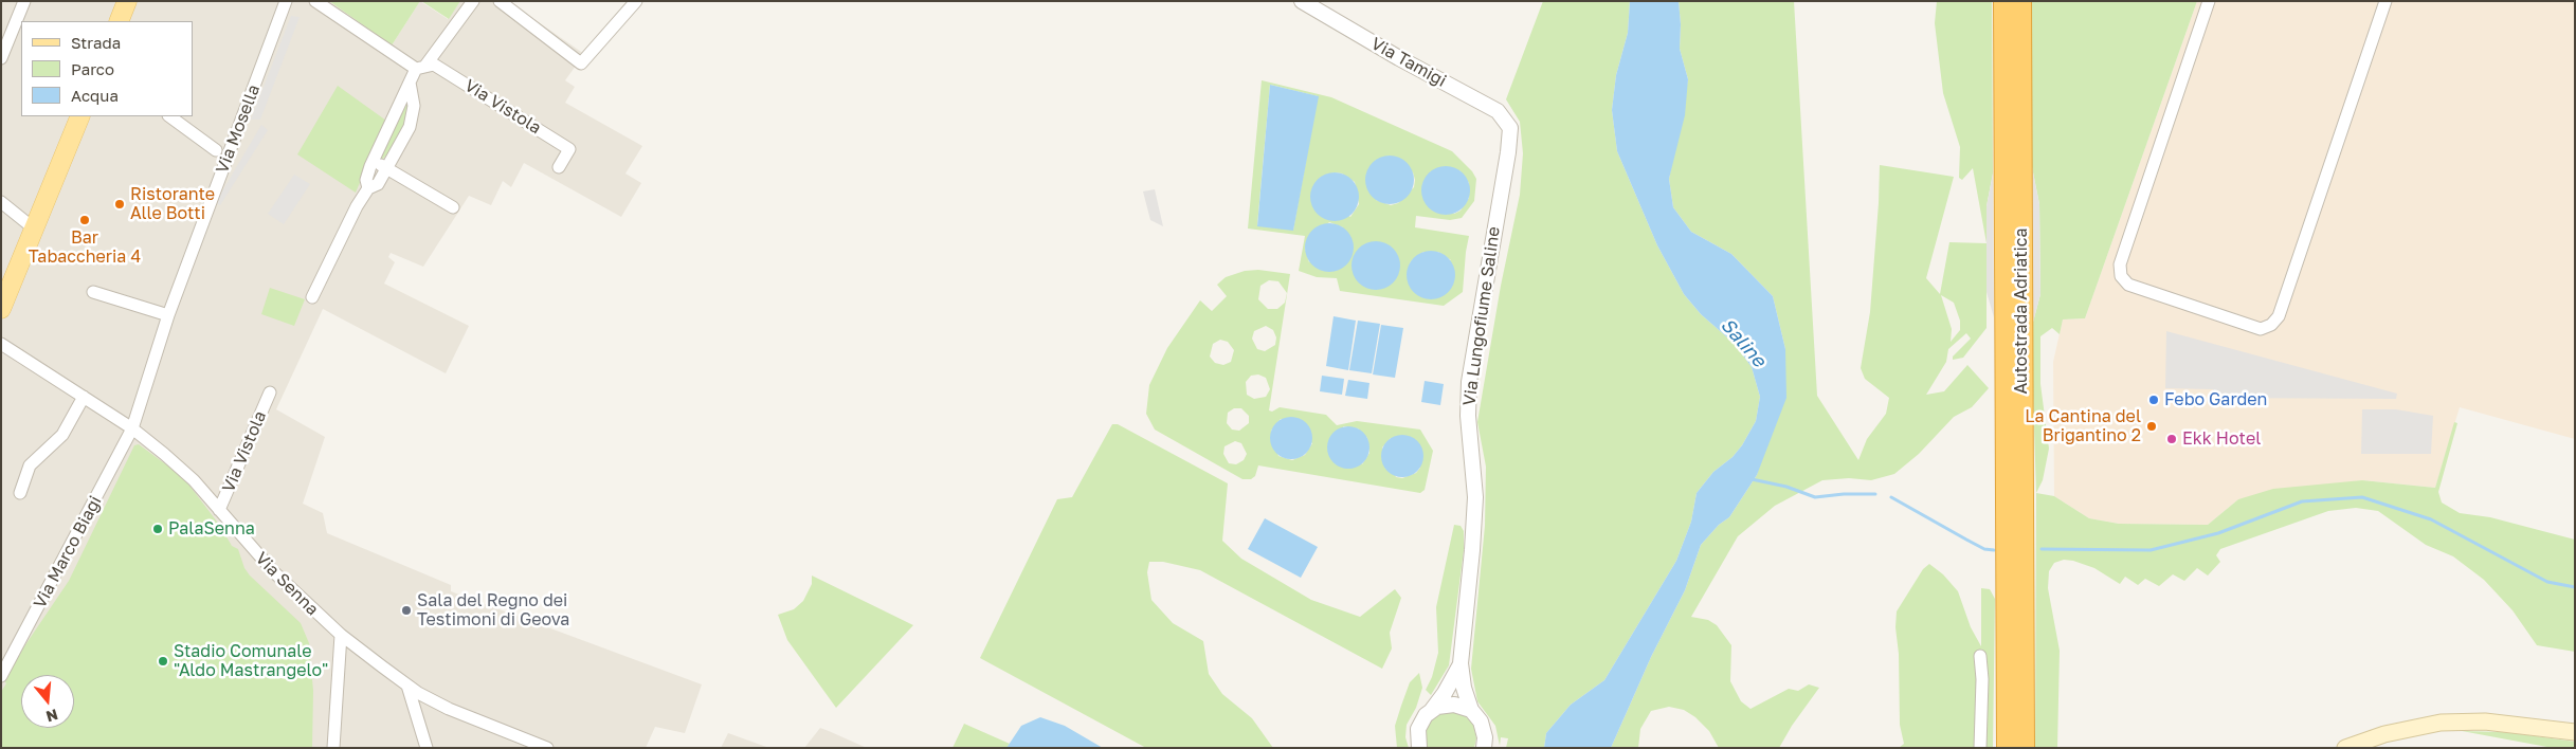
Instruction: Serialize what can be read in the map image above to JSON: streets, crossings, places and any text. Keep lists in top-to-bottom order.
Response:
{
  "streets": {
    "highway": ["Autostrada Adriatica"],
    "street": [
      "Via Tamigi",
      "Via Vistola",
      "Via Mosella",
      "Via Lungofiume Saline",
      "Via Marco Biagi",
      "Via Senna"
    ]
  },
  "crossings": [
    ["Via Tamigi", "Via Lungofiume Saline"],
    ["Via Vistola", "Via Senna"],
    ["Via Mosella", "Via Marco Biagi"],
    ["Via Mosella", "Via Senna"],
    ["Via Marco Biagi", "Via Senna"]
  ],
  "water": ["Saline"],
  "places": [
    "Ristorante Alle Botti",
    "Bar Tabaccheria 4",
    "Febo Garden",
    "La Cantina del Brigantino 2",
    "Ekk Hotel",
    "PalaSenna",
    "Sala del Regno dei Testimoni di Geova",
    "Stadio Comunale \"Aldo Mastrangelo\""
  ],
  "legend": ["Strada", "Parco", "Acqua"],
  "north": "bottom"
}
